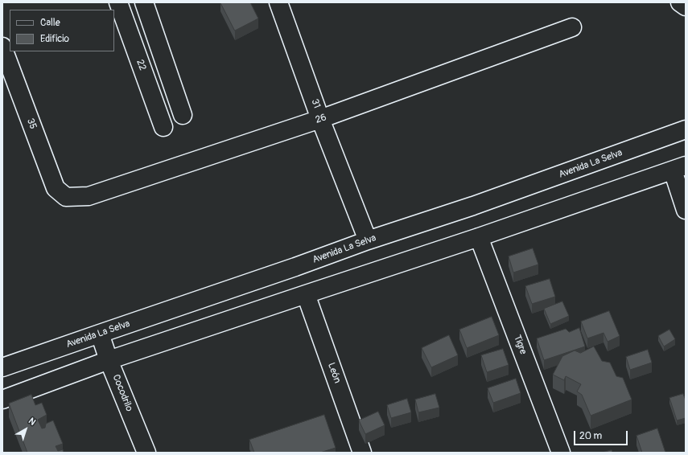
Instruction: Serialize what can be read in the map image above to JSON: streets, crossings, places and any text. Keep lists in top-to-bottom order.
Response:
{
  "streets": {
    "street": [
      "22",
      "31",
      "26",
      "35",
      "Avenida La Selva",
      "Tigre",
      "León",
      "Cocodrilo"
    ]
  },
  "crossings": [
    ["31", "26"],
    ["31", "Avenida La Selva"],
    ["26", "35"],
    ["Avenida La Selva", "Cocodrilo"]
  ],
  "legend": ["Calle", "Edificio"],
  "scale_bar": "20 m",
  "north": "top right"
}
